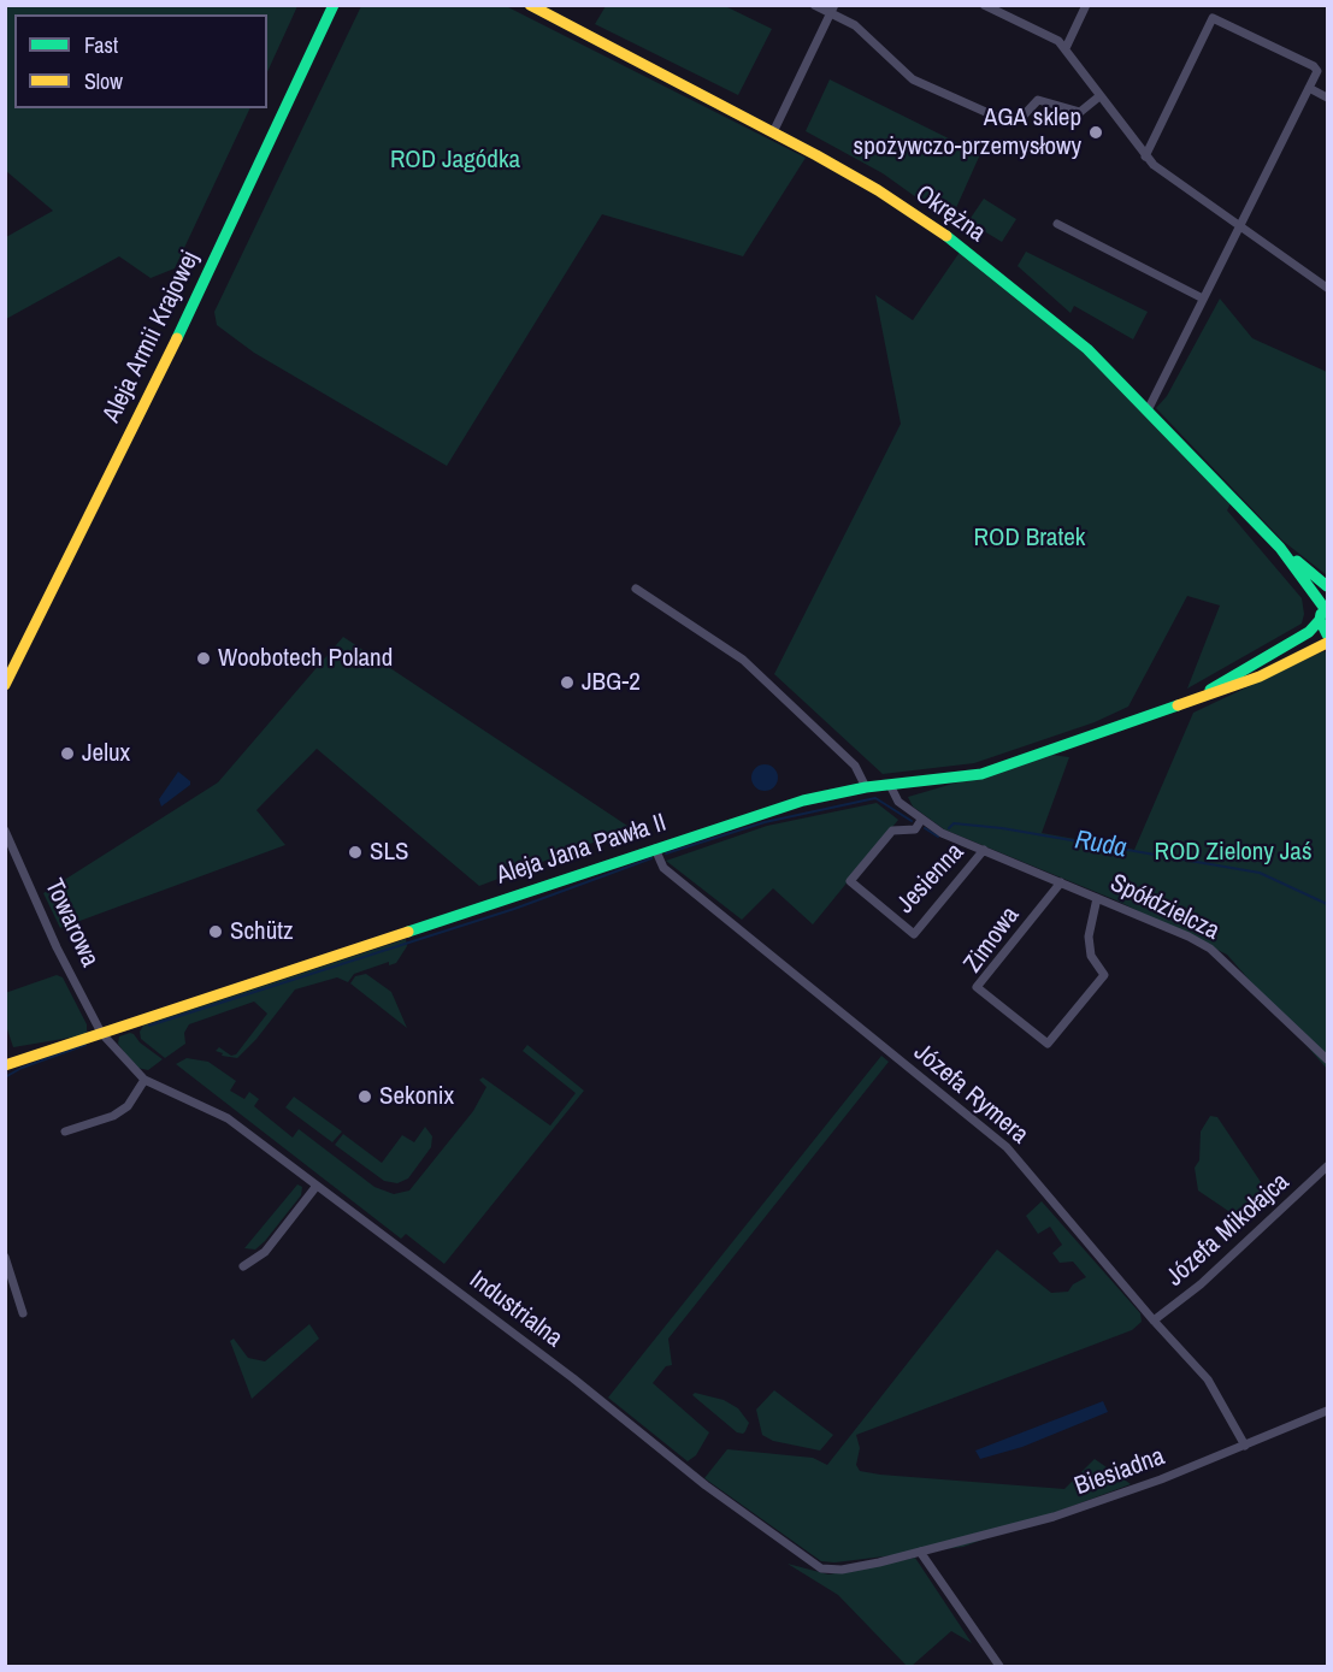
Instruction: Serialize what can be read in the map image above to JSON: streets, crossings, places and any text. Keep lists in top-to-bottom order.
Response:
{
  "streets": {
    "street": [
      "Okrężna",
      "Aleja Armii Krajowej",
      "Aleja Jana Pawła II",
      "Jesienna",
      "Spółdzielcza",
      "Towarowa",
      "Zimowa",
      "Józefa Rymera",
      "Józefa Mikołajca",
      "Industrialna",
      "Biesiadna"
    ]
  },
  "crossings": [
    ["Aleja Jana Pawła II", "Spółdzielcza"],
    ["Aleja Jana Pawła II", "Towarowa"],
    ["Aleja Jana Pawła II", "Józefa Rymera"],
    ["Aleja Jana Pawła II", "Industrialna"],
    ["Jesienna", "Spółdzielcza"],
    ["Spółdzielcza", "Zimowa"],
    ["Towarowa", "Industrialna"],
    ["Józefa Rymera", "Józefa Mikołajca"],
    ["Józefa Rymera", "Biesiadna"],
    ["Industrialna", "Biesiadna"]
  ],
  "water": ["Ruda"],
  "parks": ["ROD Jagódka", "ROD Bratek", "ROD Zielony Jaś"],
  "places": [
    "AGA sklep spożywczo-przemysłowy",
    "Woobotech Poland",
    "JBG-2",
    "Jelux",
    "SLS",
    "Schütz",
    "Sekonix"
  ],
  "legend": ["Fast", "Slow"]
}
